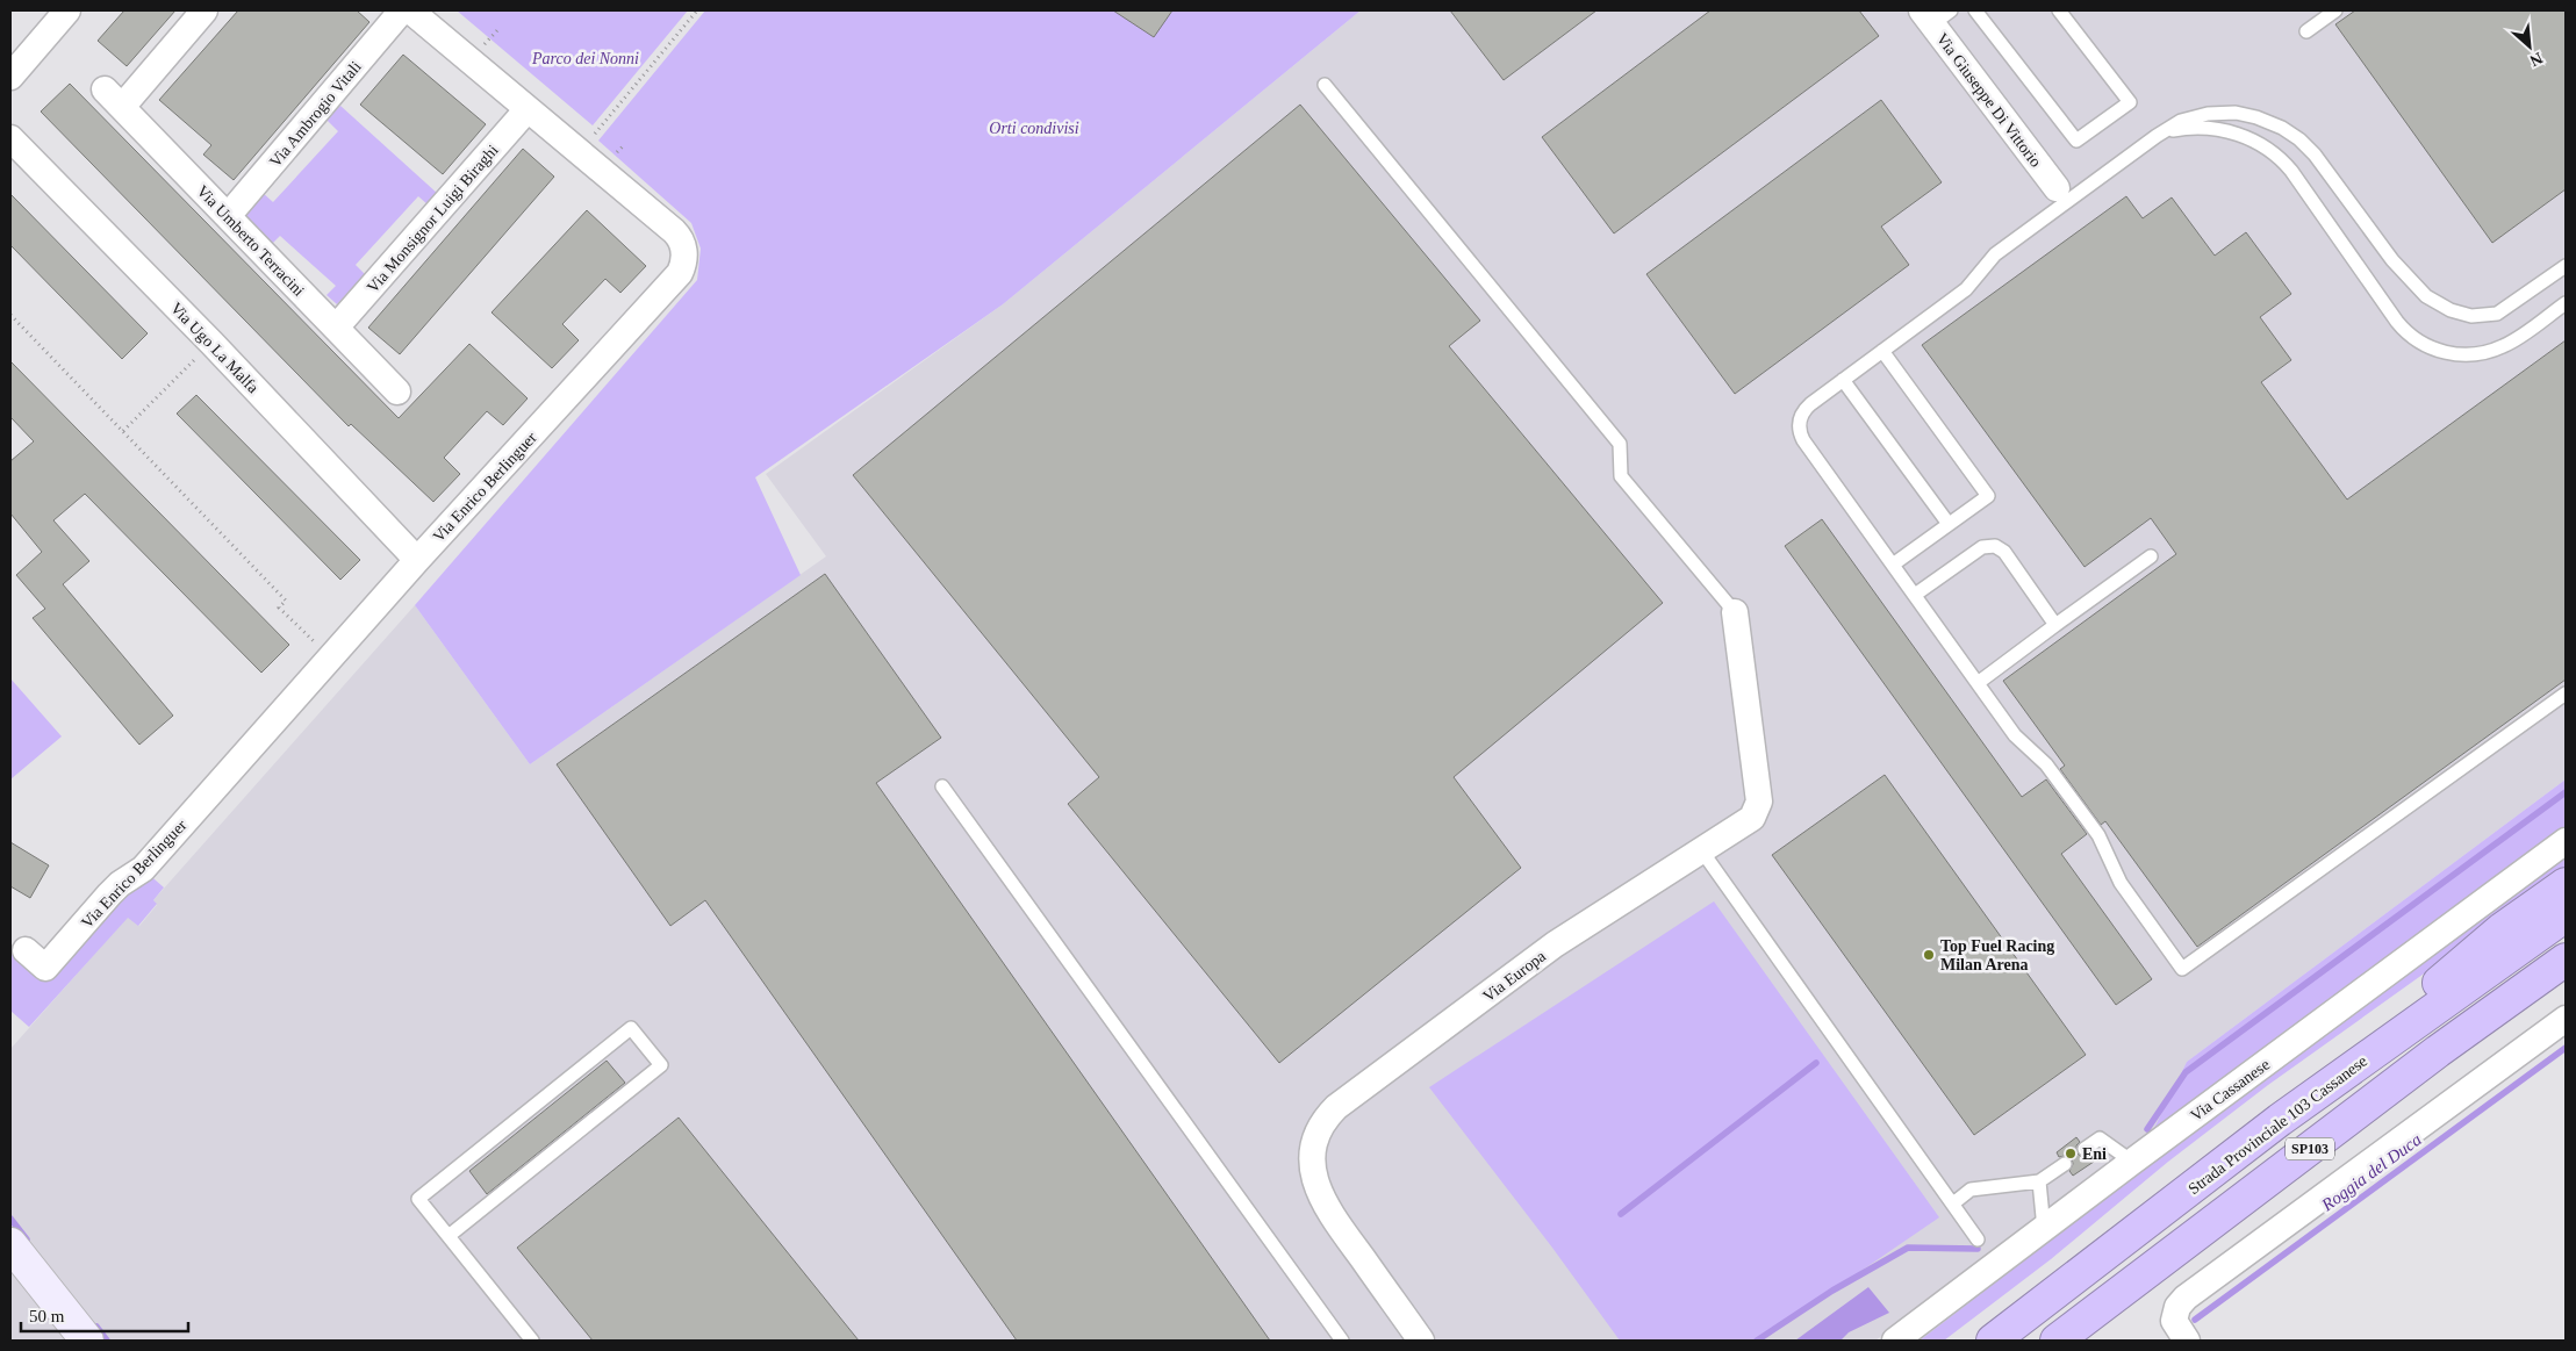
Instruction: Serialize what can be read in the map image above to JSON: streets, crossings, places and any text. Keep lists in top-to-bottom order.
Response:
{
  "streets": {
    "highway": ["Strada Provinciale 103 Cassanese", "SP103"],
    "street": [
      "Via Giuseppe Di Vittorio",
      "Via Ambrogio Vitali",
      "Via Monsignor Luigi Biraghi",
      "Via Umberto Terracini",
      "Via Ugo La Malfa",
      "Via Enrico Berlinguer",
      "Via Europa",
      "Via Cassanese"
    ]
  },
  "crossings": [
    ["Via Ambrogio Vitali", "Via Umberto Terracini"],
    ["Via Monsignor Luigi Biraghi", "Via Umberto Terracini"],
    ["Via Monsignor Luigi Biraghi", "Via Enrico Berlinguer"],
    ["Via Ugo La Malfa", "Via Enrico Berlinguer"],
    ["Strada Provinciale 103 Cassanese", "SP103"]
  ],
  "water": ["Roggia del Duca"],
  "parks": ["Parco dei Nonni", "Orti condivisi"],
  "places": ["Top Fuel Racing Milan Arena", "Eni"],
  "scale_bar": "50 m",
  "north": "bottom right"
}
